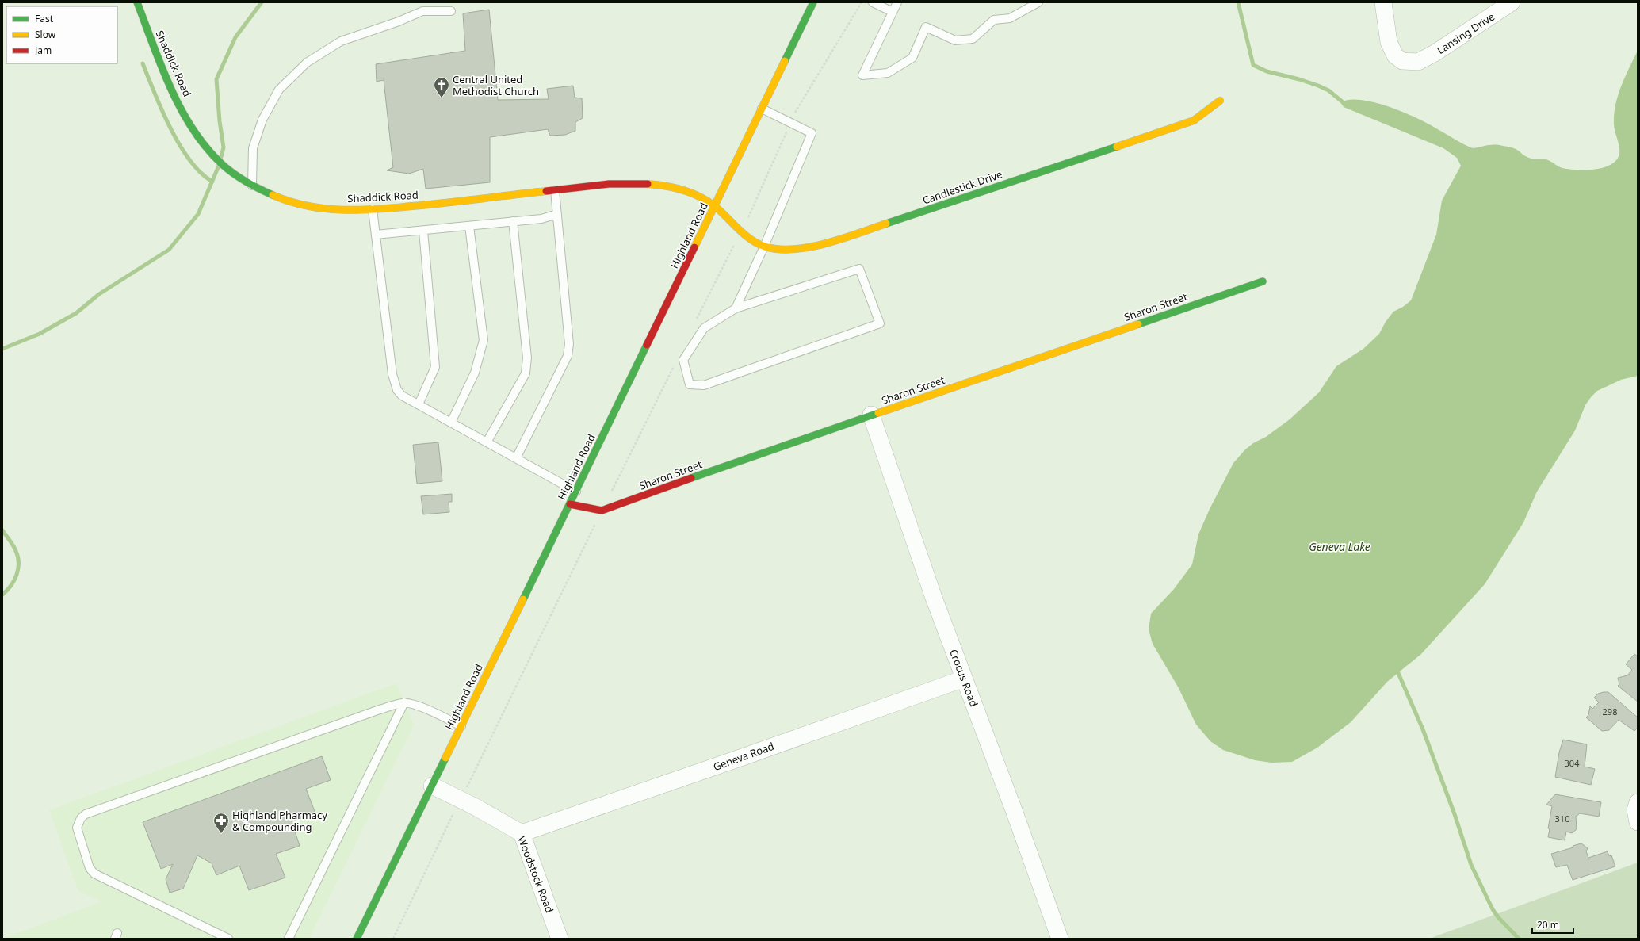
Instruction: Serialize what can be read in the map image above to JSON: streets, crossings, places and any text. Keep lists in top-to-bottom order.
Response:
{
  "streets": {
    "main road": [
      "Shaddick Road",
      "Candlestick Drive",
      "Highland Road",
      "Sharon Street"
    ],
    "street": [
      "Lansing Drive",
      "Crocus Road",
      "Geneva Road",
      "Woodstock Road"
    ]
  },
  "crossings": [
    ["Shaddick Road", "Candlestick Drive"],
    ["Shaddick Road", "Highland Road"],
    ["Candlestick Drive", "Highland Road"],
    ["Highland Road", "Woodstock Road"],
    ["Sharon Street", "Crocus Road"],
    ["Crocus Road", "Geneva Road"],
    ["Geneva Road", "Woodstock Road"]
  ],
  "water": ["Geneva Lake"],
  "places": {
    "church": ["Central United Methodist Church"],
    "pharmacy": ["Highland Pharmacy & Compounding"]
  },
  "house_numbers": ["298", "304", "310"],
  "legend": ["Fast", "Slow", "Jam"],
  "scale_bar": "20 m"
}
